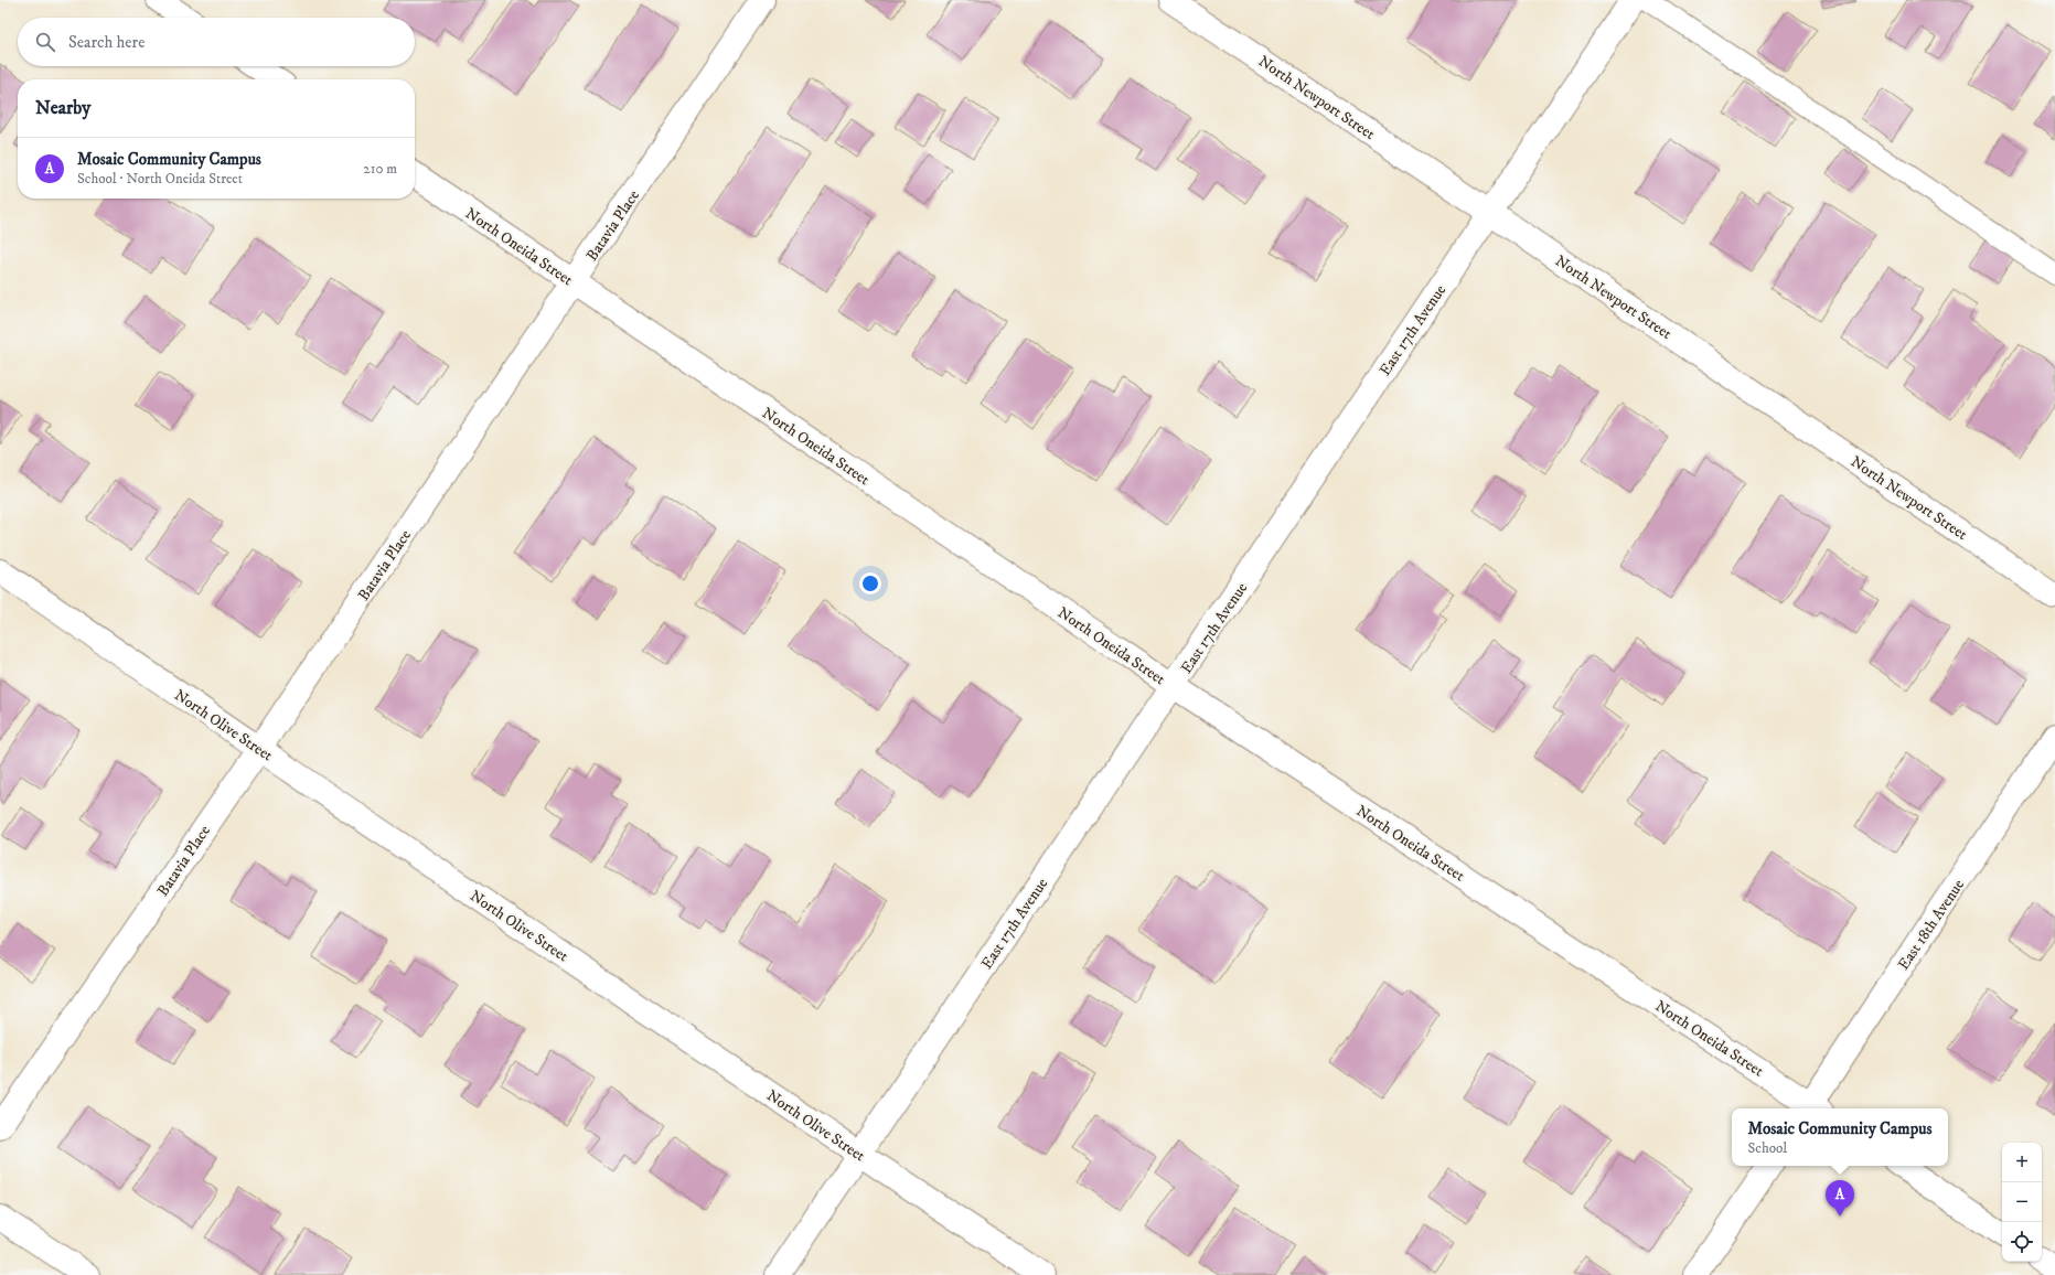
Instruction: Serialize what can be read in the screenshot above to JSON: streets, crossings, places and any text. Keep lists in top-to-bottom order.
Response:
{
  "streets": {
    "street": [
      "North Newport Street",
      "Batavia Place",
      "North Oneida Street",
      "East 17th Avenue",
      "North Olive Street",
      "East 18th Avenue"
    ]
  },
  "crossings": [
    ["North Newport Street", "East 17th Avenue"],
    ["Batavia Place", "North Oneida Street"],
    ["Batavia Place", "North Olive Street"],
    ["North Oneida Street", "East 17th Avenue"],
    ["East 17th Avenue", "North Olive Street"]
  ],
  "page": {
    "search": "Search here",
    "heading": "Nearby",
    "list": [
      {
        "mark": "A",
        "name": "Mosaic Community Campus",
        "note": "School · North Oneida Street",
        "value": "210 m"
      }
    ],
    "popup": ["Mosaic Community Campus", "School"],
    "map_buttons": ["+", "−"],
    "pins": "A"
  }
}
